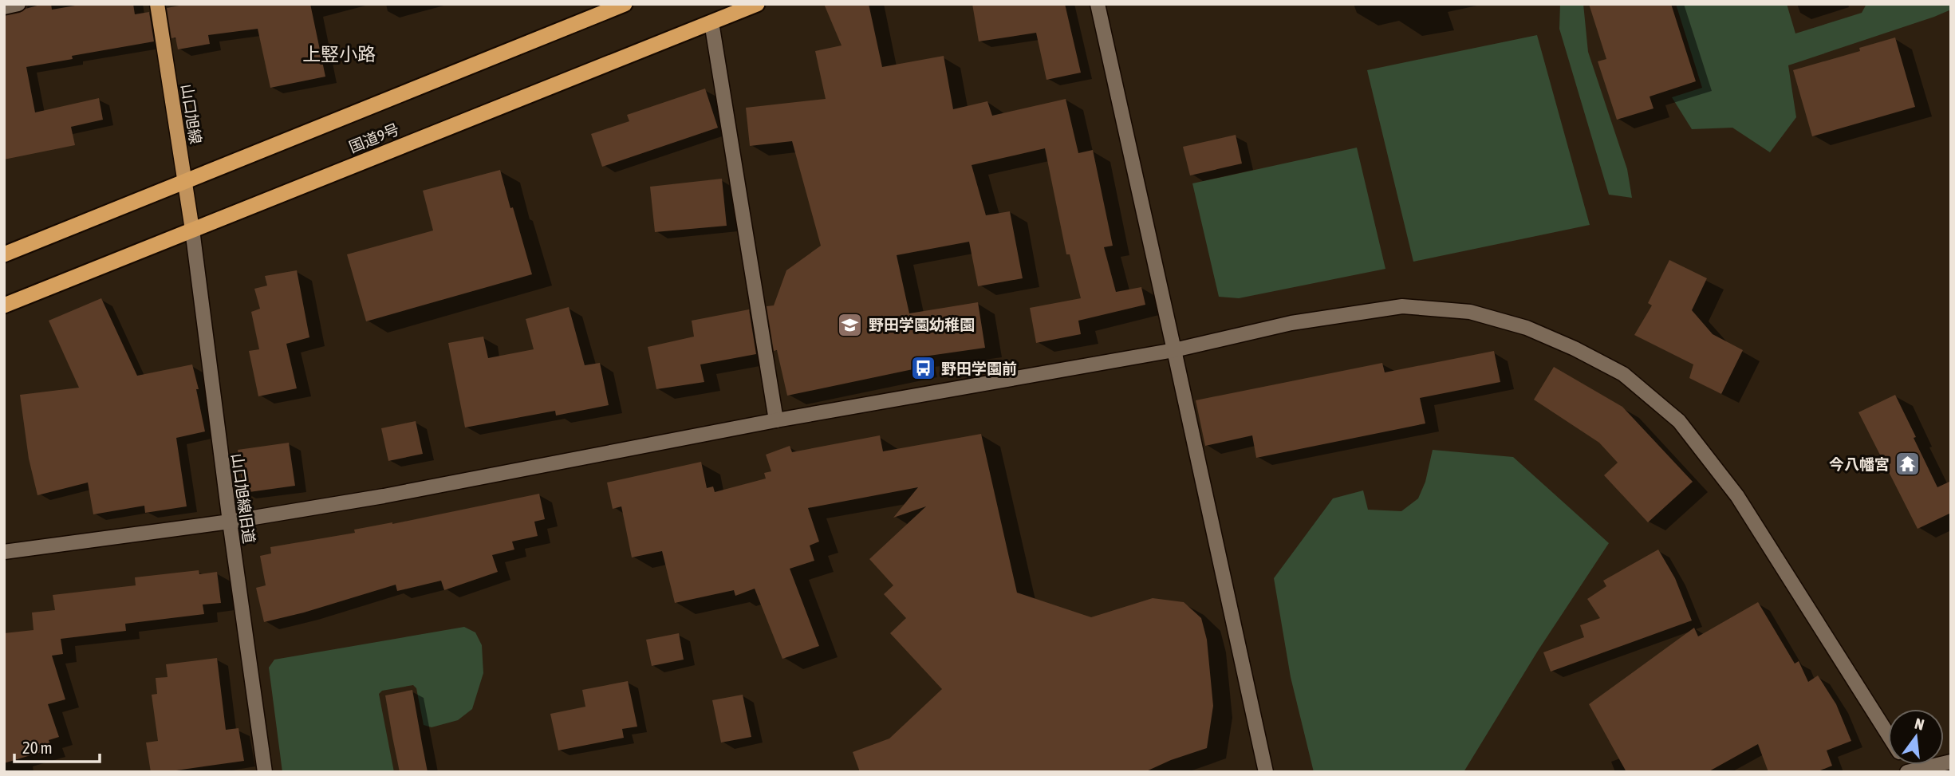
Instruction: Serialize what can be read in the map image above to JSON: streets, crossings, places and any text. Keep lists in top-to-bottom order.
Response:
{
  "streets": {
    "highway": ["国道9号"],
    "main road": ["山口旭線"],
    "street": ["山口旭線旧道"]
  },
  "crossings": [
    ["山口旭線", "国道9号"],
    ["山口旭線", "山口旭線旧道"],
    ["国道9号", "山口旭線旧道"]
  ],
  "districts": ["上竪小路"],
  "places": {
    "school or university": ["野田学園幼稚園"],
    "bus stop": ["野田学園前"],
    "temple": ["今八幡宮"]
  },
  "scale_bar": "20 m",
  "north": "top"
}
